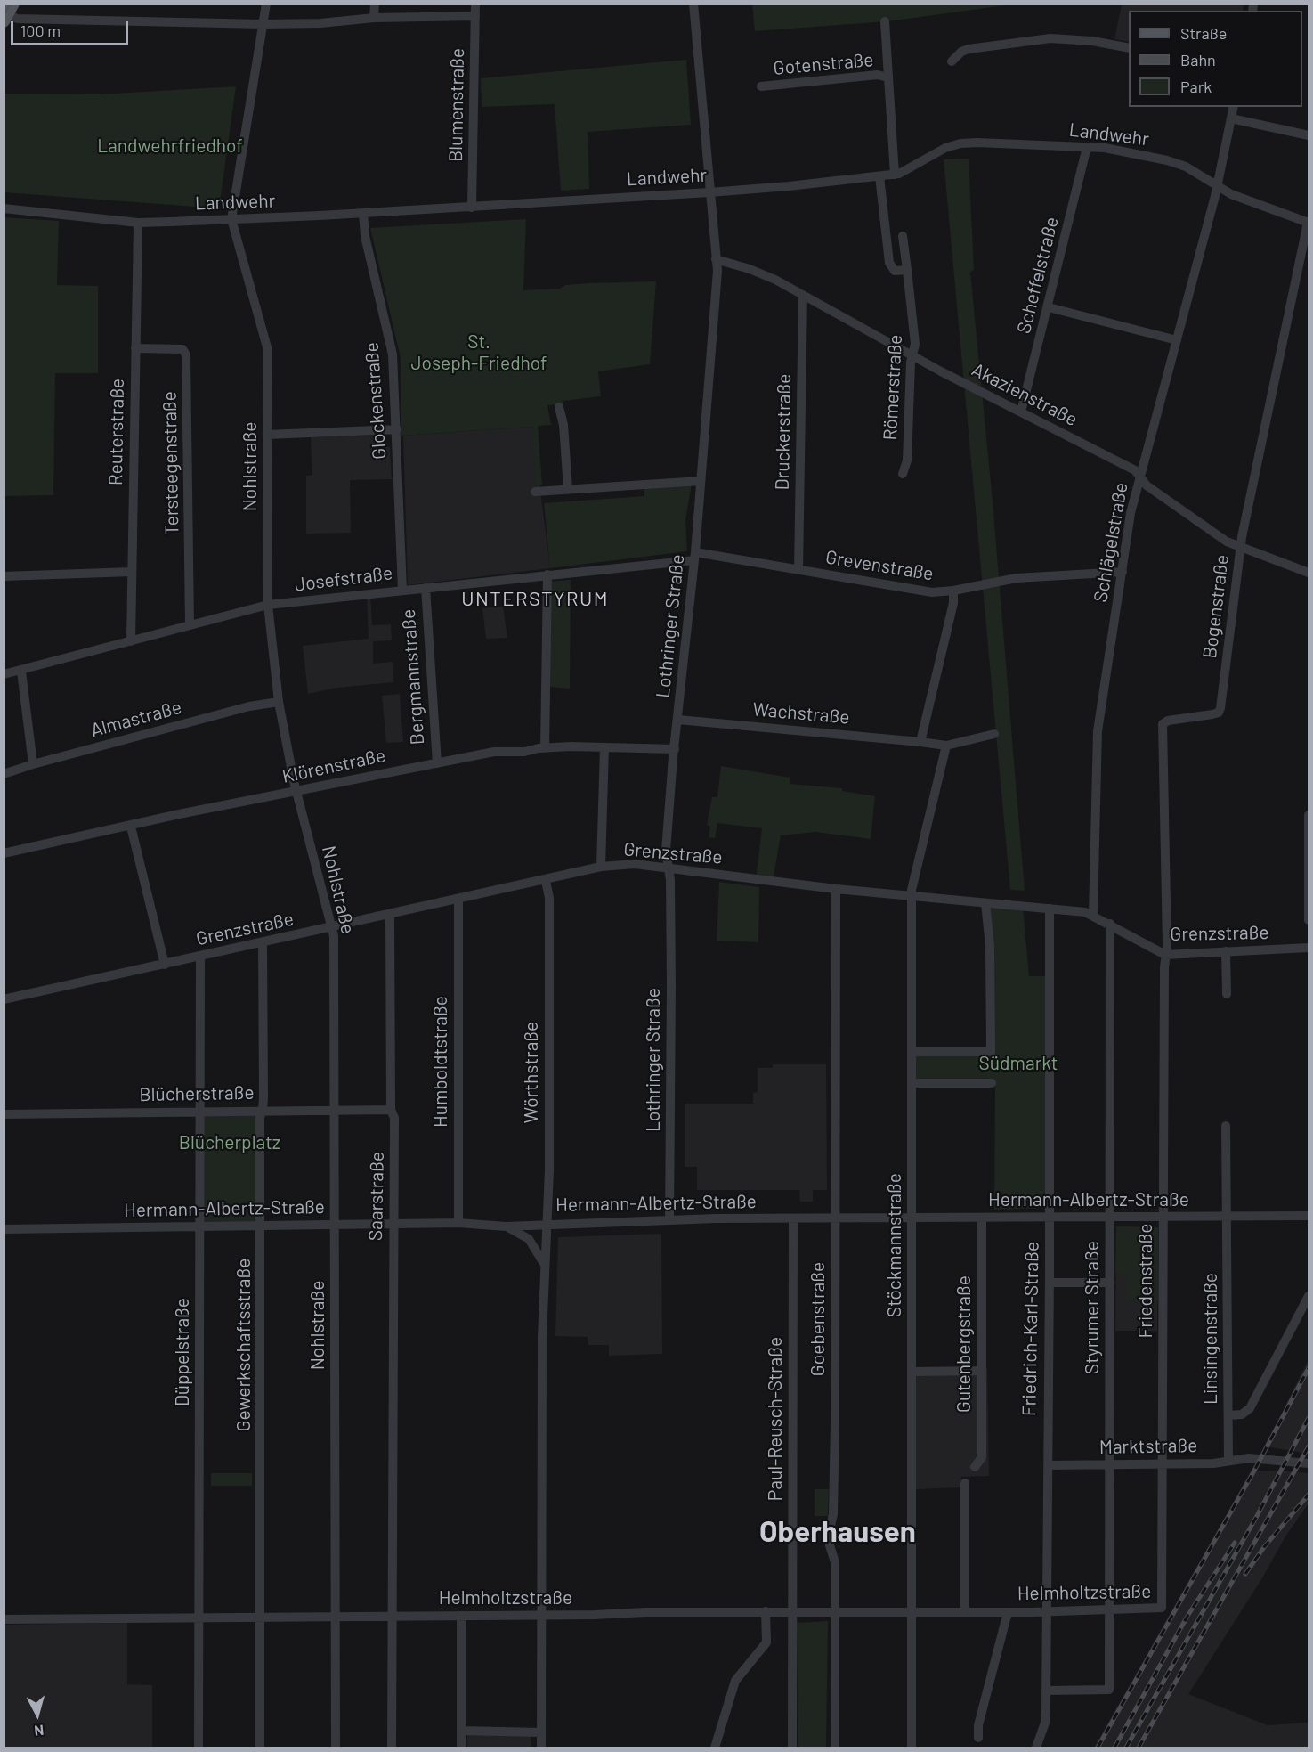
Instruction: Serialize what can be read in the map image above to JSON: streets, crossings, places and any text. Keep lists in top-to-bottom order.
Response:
{
  "streets": {
    "street": [
      "Gotenstraße",
      "Blumenstraße",
      "Landwehr",
      "Scheffelstraße",
      "Römerstraße",
      "Akazienstraße",
      "Glockenstraße",
      "Reuterstraße",
      "Druckerstraße",
      "Tersteegenstraße",
      "Nohlstraße",
      "Schlägelstraße",
      "Grevenstraße",
      "Josefstraße",
      "Bogenstraße",
      "Lothringer Straße",
      "Bergmannstraße",
      "Wachstraße",
      "Almastraße",
      "Klörenstraße",
      "Grenzstraße",
      "Humboldtstraße",
      "Wörthstraße",
      "Blücherstraße",
      "Saarstraße",
      "Hermann-Albertz-Straße",
      "Stöckmannstraße",
      "Friedenstraße",
      "Styrumer Straße",
      "Goebenstraße",
      "Friedrich-Karl-Straße",
      "Linsingenstraße",
      "Gutenbergstraße",
      "Gewerkschaftsstraße",
      "Düppelstraße",
      "Paul-Reusch-Straße",
      "Marktstraße",
      "Helmholtzstraße"
    ]
  },
  "crossings": [
    ["Blumenstraße", "Landwehr"],
    ["Landwehr", "Scheffelstraße"],
    ["Landwehr", "Glockenstraße"],
    ["Landwehr", "Reuterstraße"],
    ["Landwehr", "Nohlstraße"],
    ["Landwehr", "Schlägelstraße"],
    ["Landwehr", "Bogenstraße"],
    ["Landwehr", "Lothringer Straße"],
    ["Scheffelstraße", "Akazienstraße"],
    ["Römerstraße", "Akazienstraße"],
    ["Akazienstraße", "Druckerstraße"],
    ["Akazienstraße", "Schlägelstraße"],
    ["Akazienstraße", "Bogenstraße"],
    ["Akazienstraße", "Lothringer Straße"],
    ["Glockenstraße", "Josefstraße"],
    ["Reuterstraße", "Tersteegenstraße"],
    ["Reuterstraße", "Josefstraße"],
    ["Druckerstraße", "Grevenstraße"],
    ["Tersteegenstraße", "Josefstraße"],
    ["Nohlstraße", "Josefstraße"],
    ["Nohlstraße", "Almastraße"],
    ["Nohlstraße", "Klörenstraße"],
    ["Nohlstraße", "Grenzstraße"],
    ["Nohlstraße", "Blücherstraße"],
    ["Nohlstraße", "Hermann-Albertz-Straße"],
    ["Nohlstraße", "Helmholtzstraße"],
    ["Schlägelstraße", "Grevenstraße"],
    ["Schlägelstraße", "Grenzstraße"],
    ["Grevenstraße", "Josefstraße"],
    ["Grevenstraße", "Lothringer Straße"],
    ["Josefstraße", "Lothringer Straße"],
    ["Josefstraße", "Bergmannstraße"],
    ["Bogenstraße", "Grenzstraße"],
    ["Bogenstraße", "Friedenstraße"],
    ["Lothringer Straße", "Wachstraße"],
    ["Lothringer Straße", "Klörenstraße"],
    ["Lothringer Straße", "Grenzstraße"],
    ["Lothringer Straße", "Hermann-Albertz-Straße"],
    ["Bergmannstraße", "Klörenstraße"],
    ["Grenzstraße", "Humboldtstraße"],
    ["Grenzstraße", "Wörthstraße"],
    ["Grenzstraße", "Saarstraße"],
    ["Grenzstraße", "Stöckmannstraße"],
    ["Grenzstraße", "Friedenstraße"],
    ["Grenzstraße", "Styrumer Straße"],
    ["Grenzstraße", "Goebenstraße"],
    ["Grenzstraße", "Friedrich-Karl-Straße"],
    ["Grenzstraße", "Gewerkschaftsstraße"],
    ["Grenzstraße", "Düppelstraße"],
    ["Humboldtstraße", "Hermann-Albertz-Straße"],
    ["Wörthstraße", "Hermann-Albertz-Straße"],
    ["Wörthstraße", "Helmholtzstraße"],
    ["Blücherstraße", "Saarstraße"],
    ["Blücherstraße", "Gewerkschaftsstraße"],
    ["Blücherstraße", "Düppelstraße"],
    ["Saarstraße", "Hermann-Albertz-Straße"],
    ["Saarstraße", "Helmholtzstraße"],
    ["Hermann-Albertz-Straße", "Stöckmannstraße"],
    ["Hermann-Albertz-Straße", "Friedenstraße"],
    ["Hermann-Albertz-Straße", "Styrumer Straße"],
    ["Hermann-Albertz-Straße", "Goebenstraße"],
    ["Hermann-Albertz-Straße", "Friedrich-Karl-Straße"],
    ["Hermann-Albertz-Straße", "Linsingenstraße"],
    ["Hermann-Albertz-Straße", "Gutenbergstraße"],
    ["Hermann-Albertz-Straße", "Gewerkschaftsstraße"],
    ["Hermann-Albertz-Straße", "Düppelstraße"],
    ["Hermann-Albertz-Straße", "Paul-Reusch-Straße"],
    ["Stöckmannstraße", "Helmholtzstraße"],
    ["Friedenstraße", "Marktstraße"],
    ["Friedenstraße", "Helmholtzstraße"],
    ["Styrumer Straße", "Friedrich-Karl-Straße"],
    ["Styrumer Straße", "Marktstraße"],
    ["Styrumer Straße", "Helmholtzstraße"],
    ["Goebenstraße", "Helmholtzstraße"],
    ["Friedrich-Karl-Straße", "Marktstraße"],
    ["Friedrich-Karl-Straße", "Helmholtzstraße"],
    ["Linsingenstraße", "Marktstraße"],
    ["Gewerkschaftsstraße", "Helmholtzstraße"],
    ["Düppelstraße", "Helmholtzstraße"],
    ["Paul-Reusch-Straße", "Helmholtzstraße"]
  ],
  "districts": ["UNTERSTYRUM", "Oberhausen"],
  "parks": [
    "Landwehrfriedhof",
    "St. Joseph-Friedhof",
    "Südmarkt",
    "Blücherplatz"
  ],
  "legend": ["Straße", "Bahn", "Park"],
  "scale_bar": "100 m",
  "north": "bottom"
}
